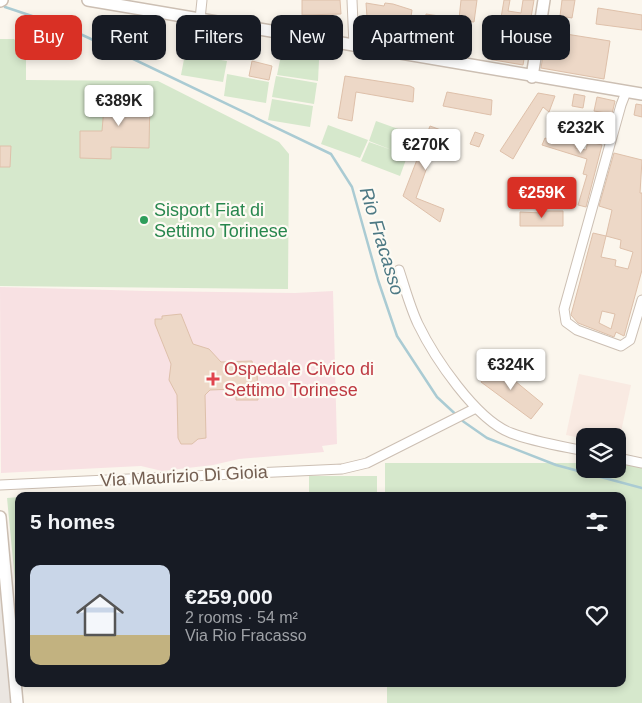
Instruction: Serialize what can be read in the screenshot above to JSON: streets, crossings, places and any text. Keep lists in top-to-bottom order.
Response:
{
  "streets": {
    "street": ["Via Maurizio Di Gioia"]
  },
  "water": ["Rio Fracasso"],
  "places": {
    "other": ["Sisport Fiat di Settimo Torinese"],
    "health": ["Ospedale Civico di Settimo Torinese"]
  },
  "page": {
    "chip": [
      "Buy",
      "Rent",
      "Filters",
      "New",
      "Apartment",
      "House"
    ],
    "price": [
      "€389K",
      "€232K",
      "€270K",
      "€259K",
      "€324K"
    ],
    "heading": "5 homes",
    "list": [
      {
        "name": "€259,000",
        "note": "2 rooms · 54 m² · Via Rio Fracasso"
      }
    ]
  }
}
